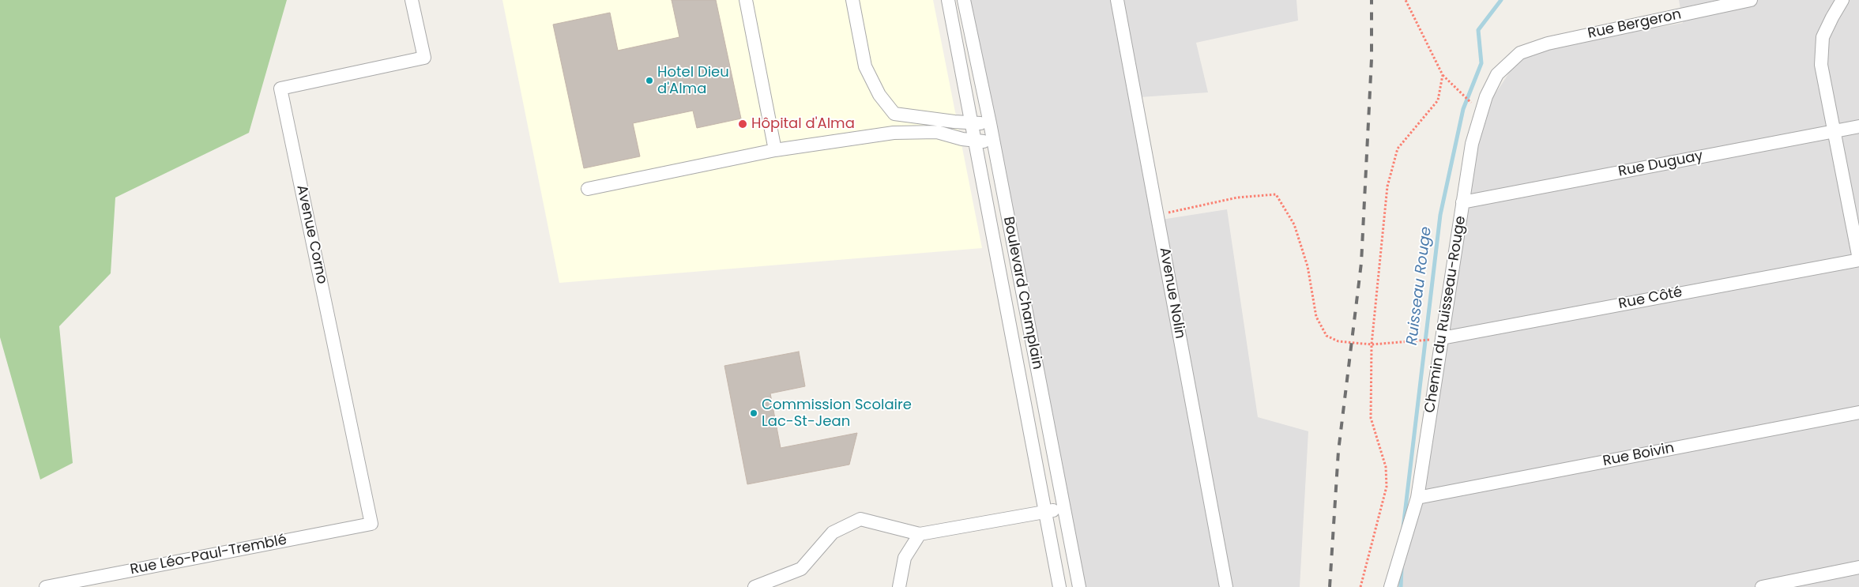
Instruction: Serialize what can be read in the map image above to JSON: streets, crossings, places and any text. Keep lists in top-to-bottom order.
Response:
{
  "streets": {
    "street": [
      "Rue Bergeron",
      "Rue Duguay",
      "Avenue Corno",
      "Boulevard Champlain",
      "Avenue Nolin",
      "Rue Côté",
      "Chemin du Ruisseau-Rouge",
      "Rue Boivin",
      "Rue Léo-Paul-Tremblé"
    ]
  },
  "crossings": [
    ["Rue Bergeron", "Chemin du Ruisseau-Rouge"],
    ["Rue Duguay", "Chemin du Ruisseau-Rouge"],
    ["Avenue Corno", "Rue Léo-Paul-Tremblé"],
    ["Rue Côté", "Chemin du Ruisseau-Rouge"],
    ["Chemin du Ruisseau-Rouge", "Rue Boivin"]
  ],
  "water": ["Ruisseau Rouge"],
  "places": ["Hotel Dieu d'Alma", "Hôpital d'Alma", "Commission Scolaire Lac-St-Jean"]
}
